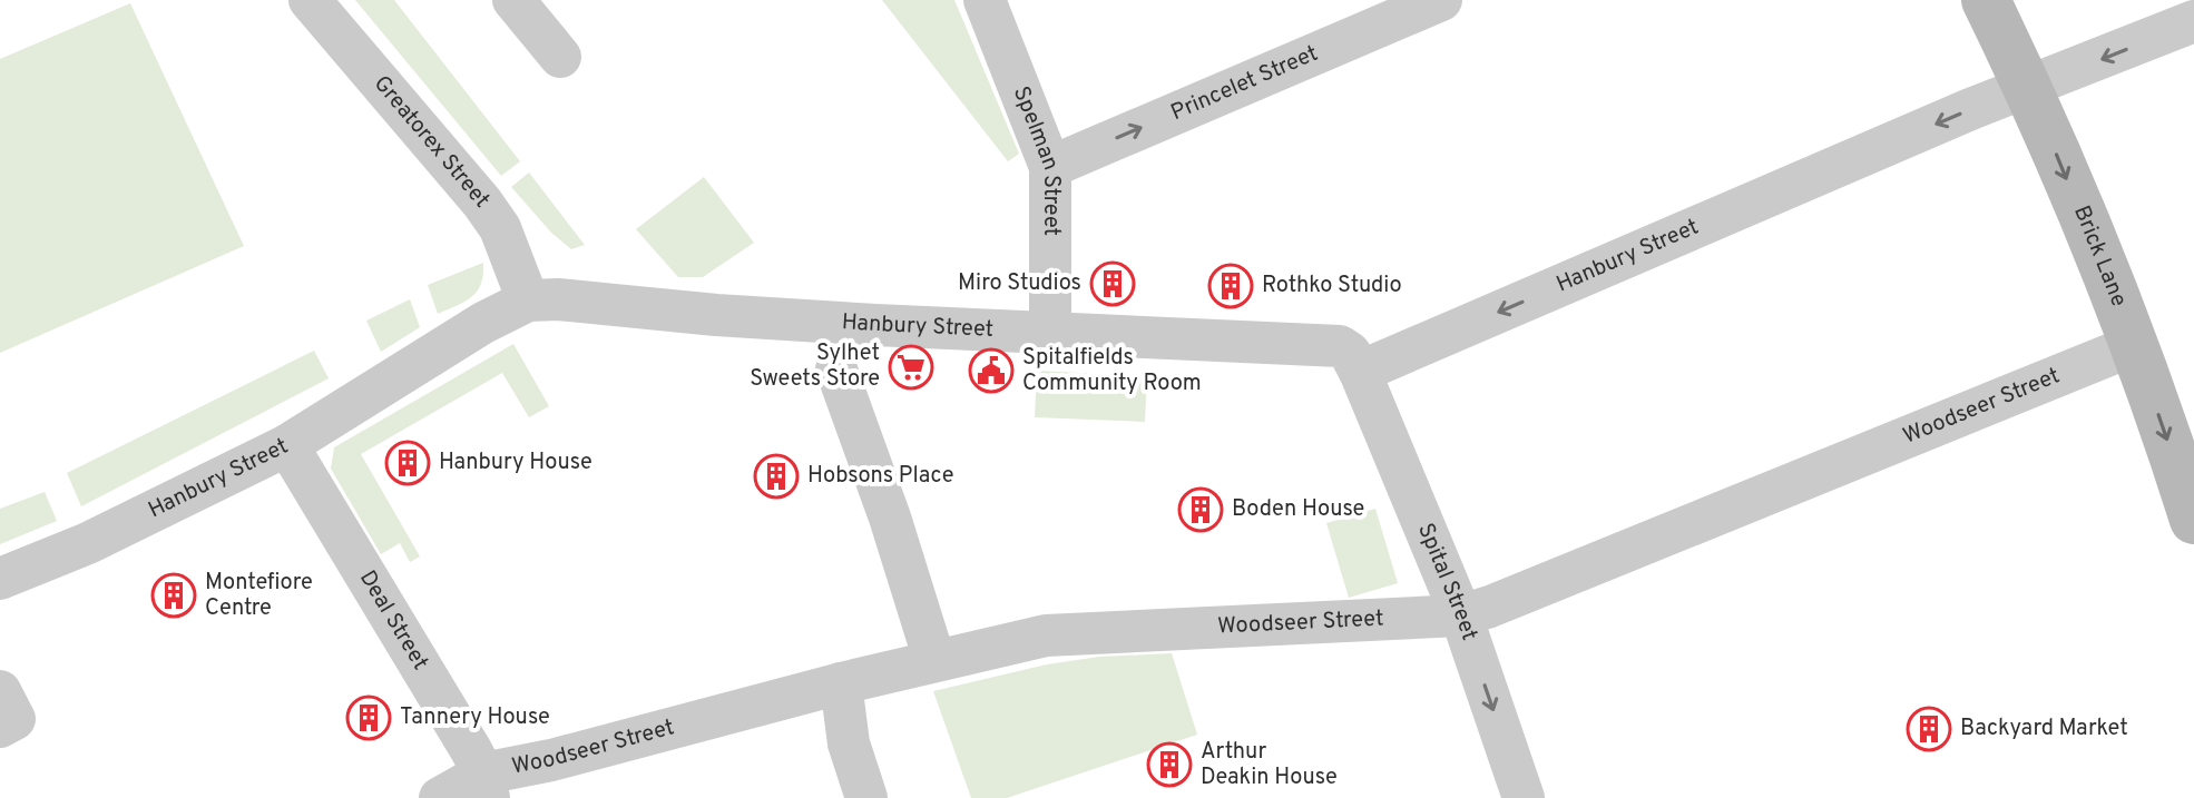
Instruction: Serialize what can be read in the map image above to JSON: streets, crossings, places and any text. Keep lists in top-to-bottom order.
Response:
{
  "streets": {
    "main road": ["Brick Lane"],
    "street": [
      "Princelet Street",
      "Greatorex Street",
      "Spelman Street",
      "Hanbury Street",
      "Woodseer Street",
      "Spital Street",
      "Deal Street"
    ]
  },
  "crossings": [
    ["Princelet Street", "Spelman Street"],
    ["Greatorex Street", "Hanbury Street"],
    ["Spelman Street", "Hanbury Street"],
    ["Hanbury Street", "Brick Lane"],
    ["Hanbury Street", "Spital Street"],
    ["Hanbury Street", "Deal Street"],
    ["Brick Lane", "Woodseer Street"],
    ["Woodseer Street", "Spital Street"],
    ["Woodseer Street", "Deal Street"]
  ],
  "one_way": [
    "Princelet Street",
    "Hanbury Street",
    "Brick Lane",
    "Spital Street"
  ],
  "places": {
    "building": [
      "Miro Studios",
      "Rothko Studio",
      "Hanbury House",
      "Hobsons Place",
      "Boden House",
      "Montefiore Centre",
      "Tannery House",
      "Backyard Market",
      "Arthur Deakin House"
    ],
    "supermarket": ["Sylhet Sweets Store"],
    "public building": ["Spitalfields Community Room"]
  }
}
